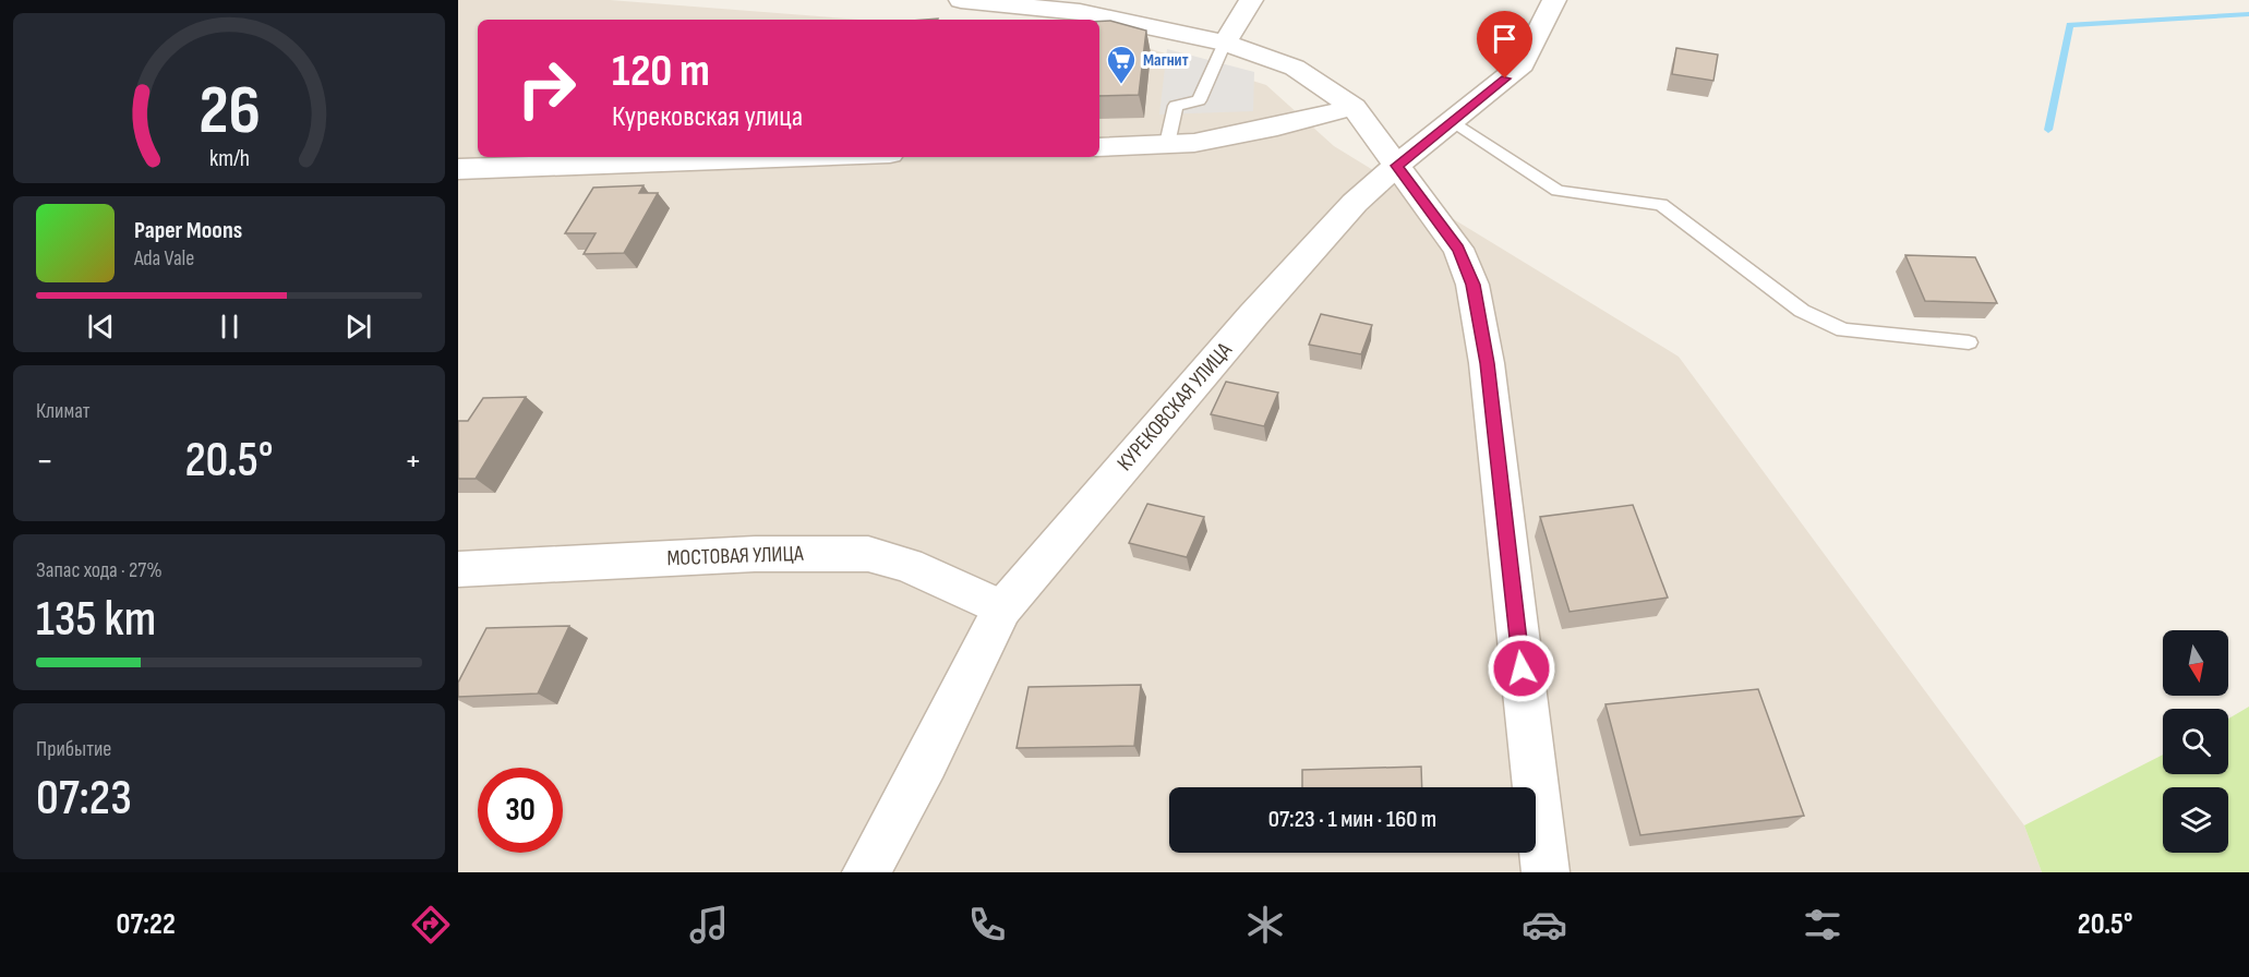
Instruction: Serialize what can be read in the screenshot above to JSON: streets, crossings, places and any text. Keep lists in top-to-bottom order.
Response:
{
  "streets": {
    "street": ["КУРЕКОВСКАЯ УЛИЦА", "МОСТОВАЯ УЛИЦА"]
  },
  "crossings": [
    ["КУРЕКОВСКАЯ УЛИЦА", "МОСТОВАЯ УЛИЦА"]
  ],
  "places": {
    "supermarket": ["Магнит"]
  },
  "north": "bottom",
  "page": {
    "turn": ["120 m", "Курековская улица"],
    "song": ["Paper Moons", "Ada Vale"],
    "tile": [
      "Климат",
      ["Запас хода · 27%", "135 km"],
      ["Прибытие", "07:23"]
    ],
    "heat": ["−", "20.5°", "+"],
    "limit": "30",
    "trip": "07:23 · 1 мин · 160 m",
    "tabs": ["07:22", "20.5°"],
    "gauge": ["26", "km/h"]
  }
}
